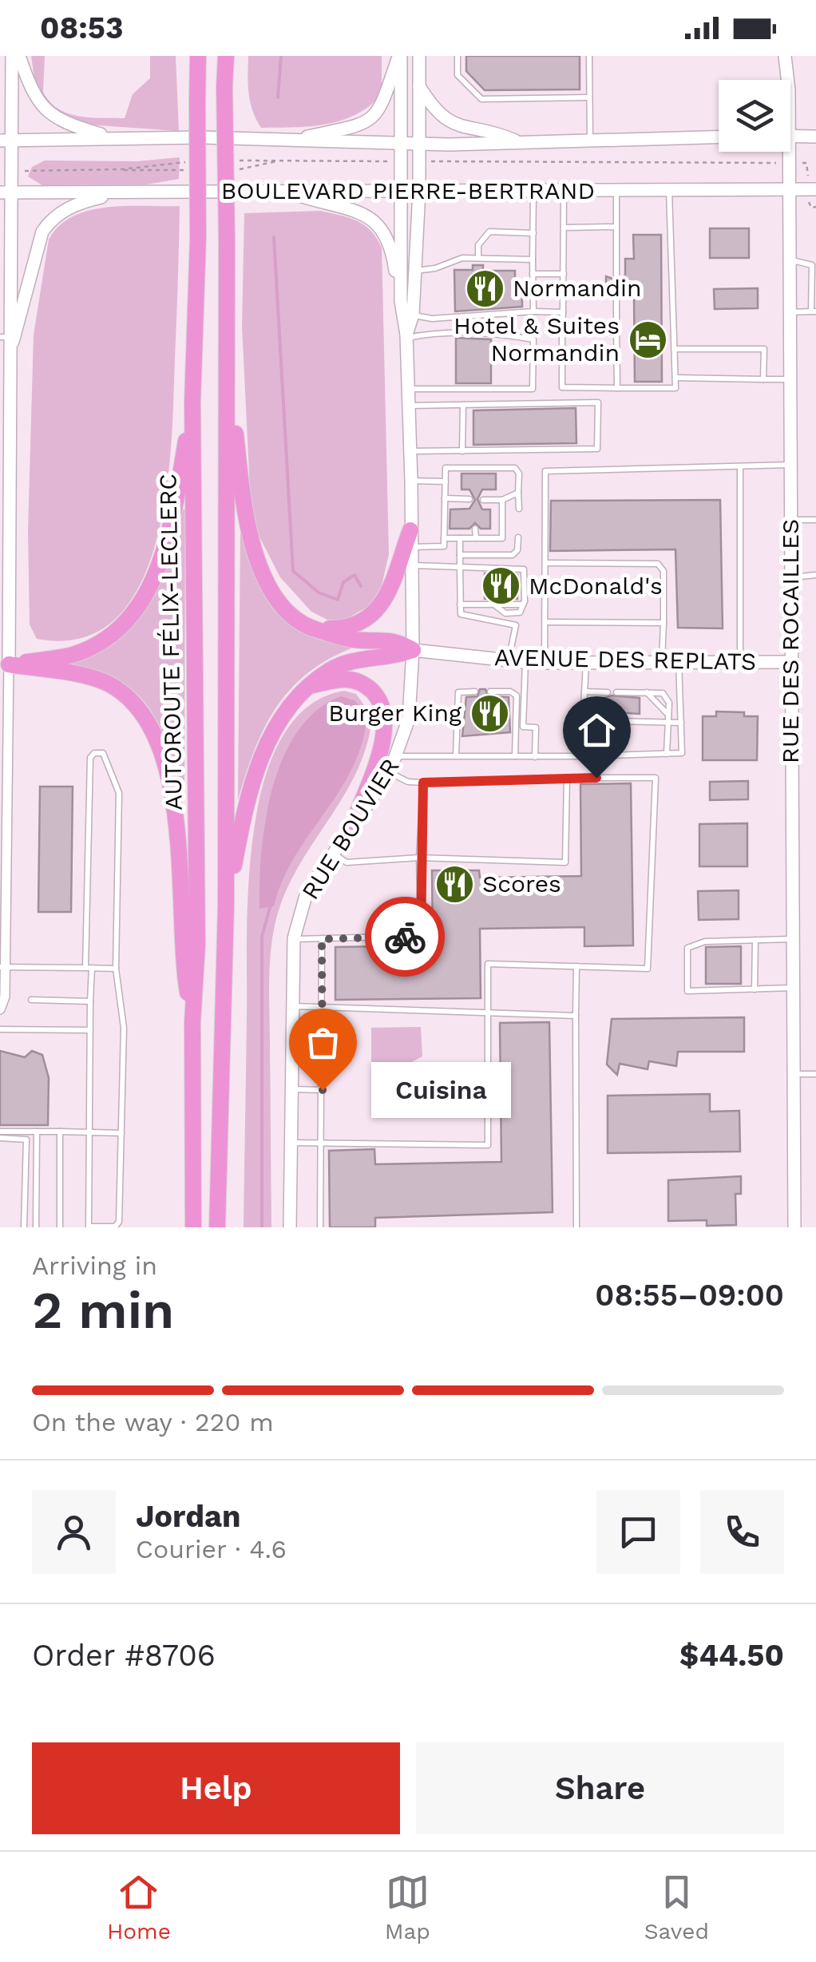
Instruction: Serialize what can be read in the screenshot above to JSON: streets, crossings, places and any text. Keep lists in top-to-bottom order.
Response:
{
  "streets": {
    "highway": ["AUTOROUTE FÉLIX-LECLERC"],
    "street": [
      "BOULEVARD PIERRE-BERTRAND",
      "RUE DES ROCAILLES",
      "AVENUE DES REPLATS",
      "RUE BOUVIER"
    ]
  },
  "crossings": [
    ["BOULEVARD PIERRE-BERTRAND", "RUE DES ROCAILLES"],
    ["BOULEVARD PIERRE-BERTRAND", "RUE BOUVIER"],
    ["RUE DES ROCAILLES", "AVENUE DES REPLATS"],
    ["AVENUE DES REPLATS", "RUE BOUVIER"]
  ],
  "places": {
    "restaurant": [
      "Normandin",
      "McDonald's",
      "Burger King",
      "Scores"
    ],
    "hotel": ["Hotel & Suites Normandin"],
    "other": ["Cuisina"]
  },
  "page": {
    "status": "08:53",
    "bubble": "Cuisina",
    "heading": ["2 min", "Arriving in", "08:55–09:00"],
    "panel": [
      "Jordan",
      "Courier · 4.6",
      "Order #8706",
      "$44.50"
    ],
    "bar": "On the way · 220 m",
    "buttons": ["Help", "Share"],
    "tabs": ["Home", "Map", "Saved"]
  }
}
